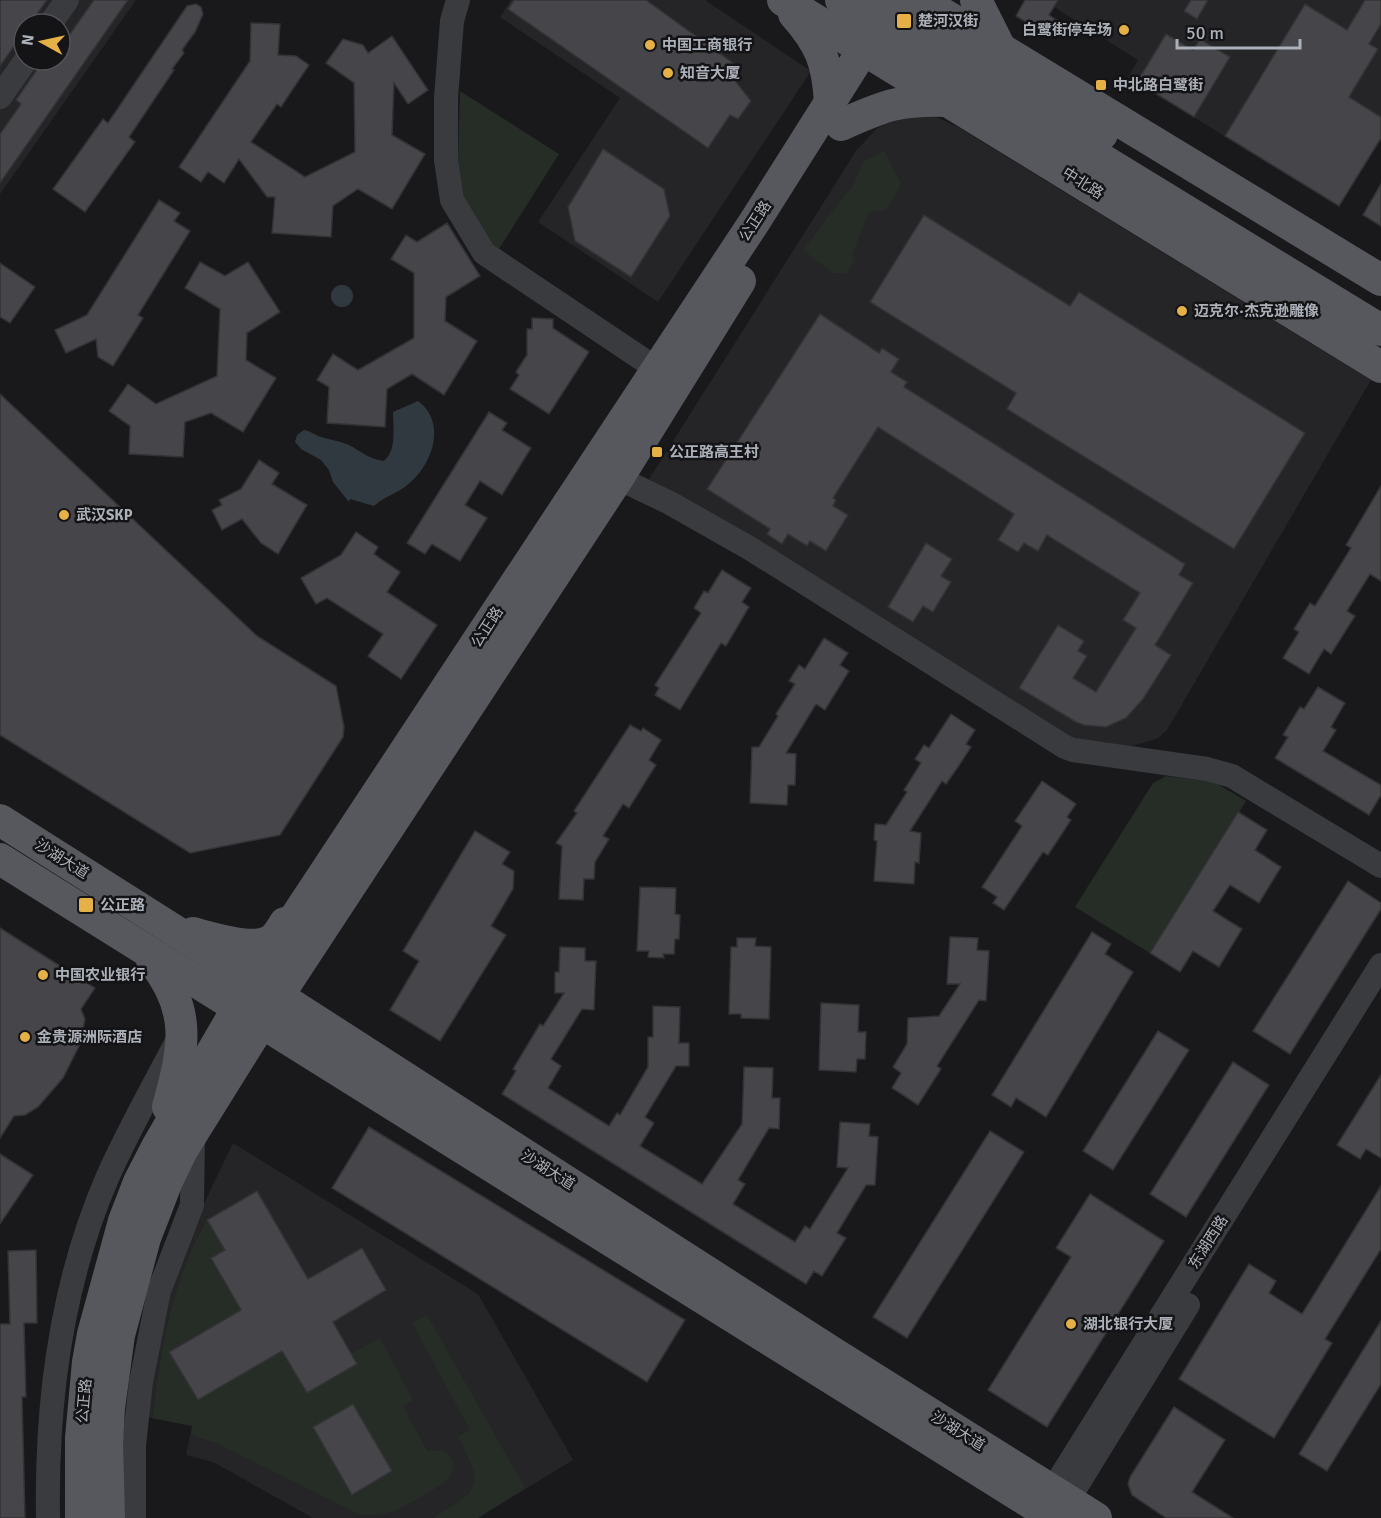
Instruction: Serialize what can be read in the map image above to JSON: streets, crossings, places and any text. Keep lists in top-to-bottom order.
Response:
{
  "streets": {
    "main road": ["中北路", "公正路", "沙湖大道"],
    "street": ["东湖西路"]
  },
  "crossings": [
    ["中北路", "公正路"],
    ["公正路", "沙湖大道"],
    ["沙湖大道", "东湖西路"]
  ],
  "places": {
    "transit": [
      "楚河汉街",
      "中北路白鹭街",
      "公正路高王村",
      "公正路"
    ],
    "other": [
      "白鹭街停车场",
      "中国工商银行",
      "知音大厦",
      "迈克尔·杰克逊雕像",
      "武汉SKP",
      "中国农业银行",
      "金贵源洲际酒店",
      "湖北银行大厦"
    ]
  },
  "scale_bar": "50 m",
  "north": "left"
}
